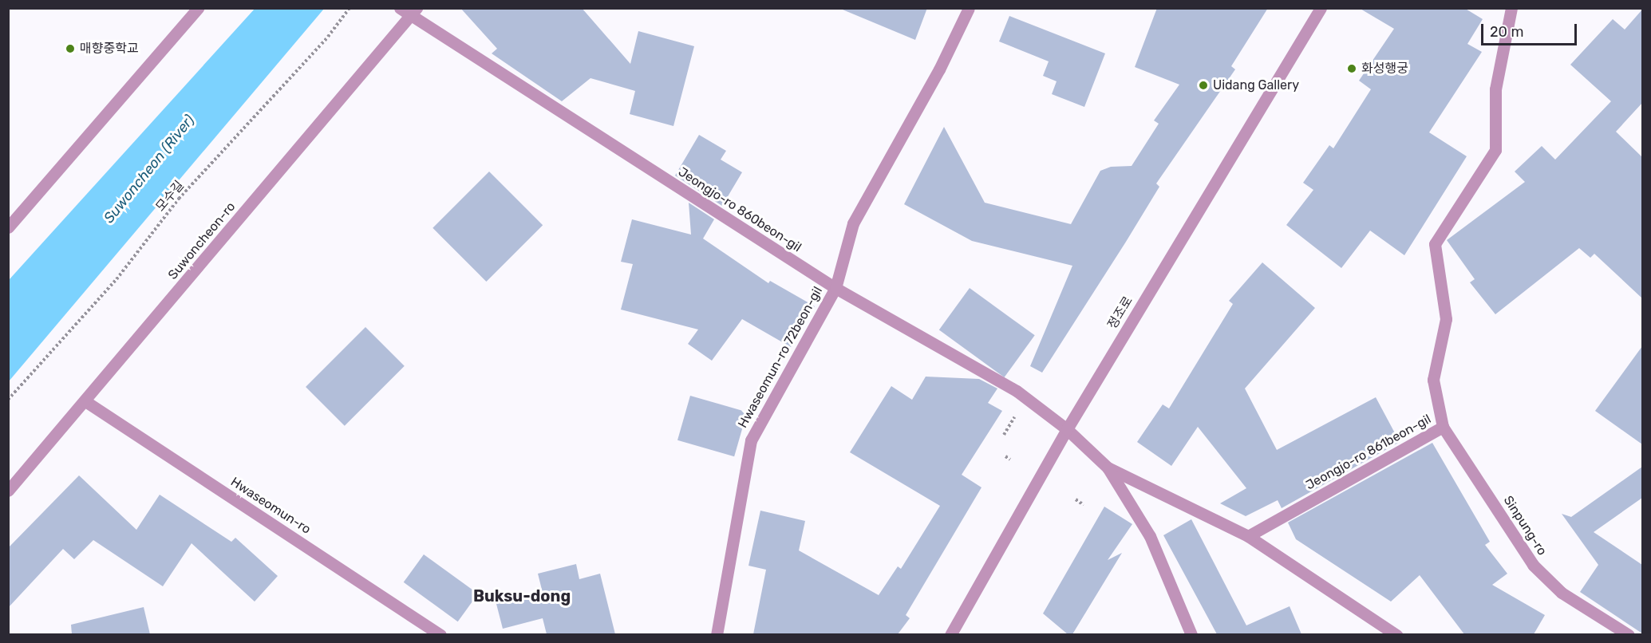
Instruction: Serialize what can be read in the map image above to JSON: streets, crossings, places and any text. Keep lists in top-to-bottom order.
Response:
{
  "streets": {
    "street": [
      "Jeongjo-ro 860beon-gil",
      "Suwoncheon-ro",
      "정조로",
      "Hwaseomun-ro 72beon-gil",
      "Jeongjo-ro 861beon-gil",
      "Hwaseomun-ro",
      "Sinpung-ro"
    ],
    "path": ["모수길"]
  },
  "crossings": [
    ["Jeongjo-ro 860beon-gil", "Suwoncheon-ro"],
    ["Jeongjo-ro 860beon-gil", "정조로"],
    ["Jeongjo-ro 860beon-gil", "Hwaseomun-ro 72beon-gil"],
    ["Suwoncheon-ro", "Hwaseomun-ro"],
    ["Jeongjo-ro 861beon-gil", "Sinpung-ro"]
  ],
  "districts": ["Buksu-dong"],
  "water": ["Suwoncheon (River)"],
  "places": ["매향중학교", "화성행궁", "Uidang Gallery"],
  "scale_bar": "20 m"
}
